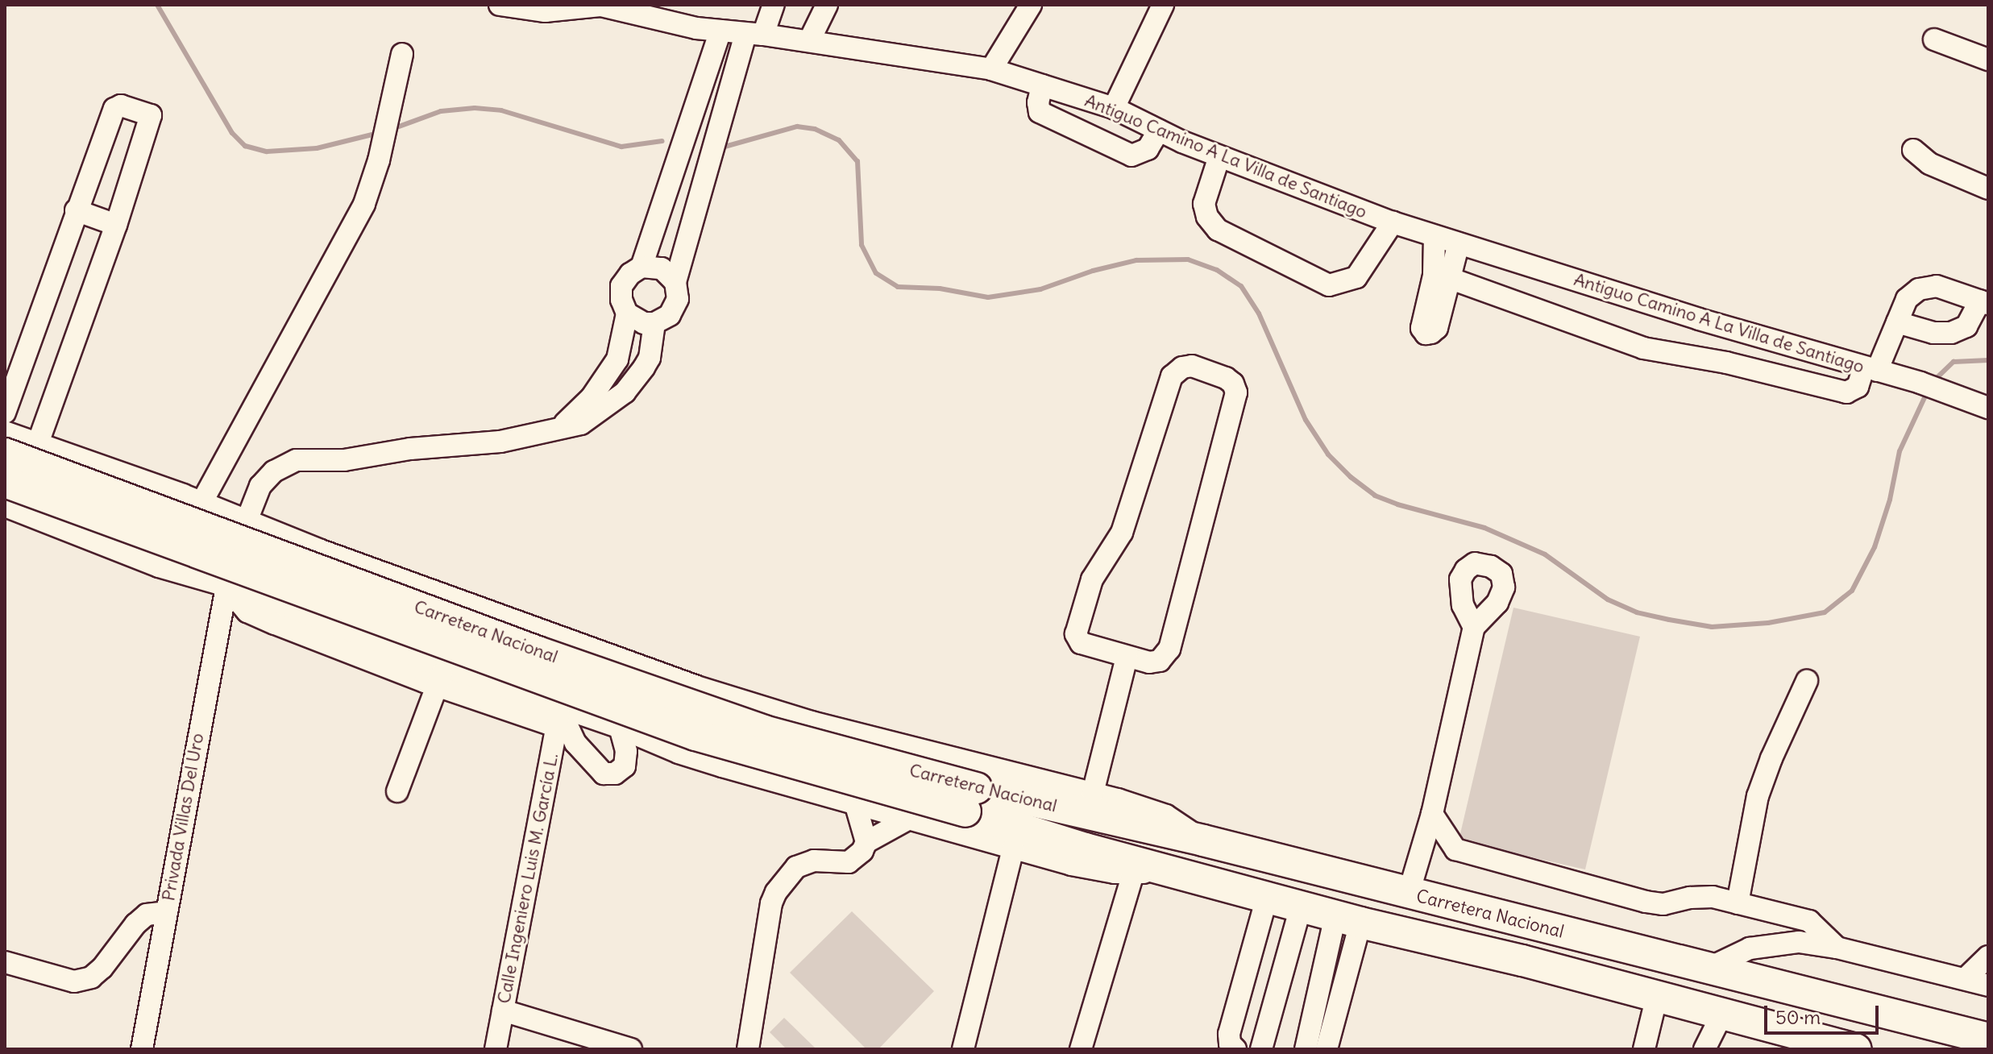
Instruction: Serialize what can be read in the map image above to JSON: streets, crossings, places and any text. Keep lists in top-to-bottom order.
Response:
{
  "streets": {
    "highway": ["Carretera Nacional"],
    "street": ["Antiguo Camino A La Villa de Santiago", "Privada Villas Del Uro", "Calle Ingeniero Luis M. García L."]
  },
  "scale_bar": "50 m"
}
